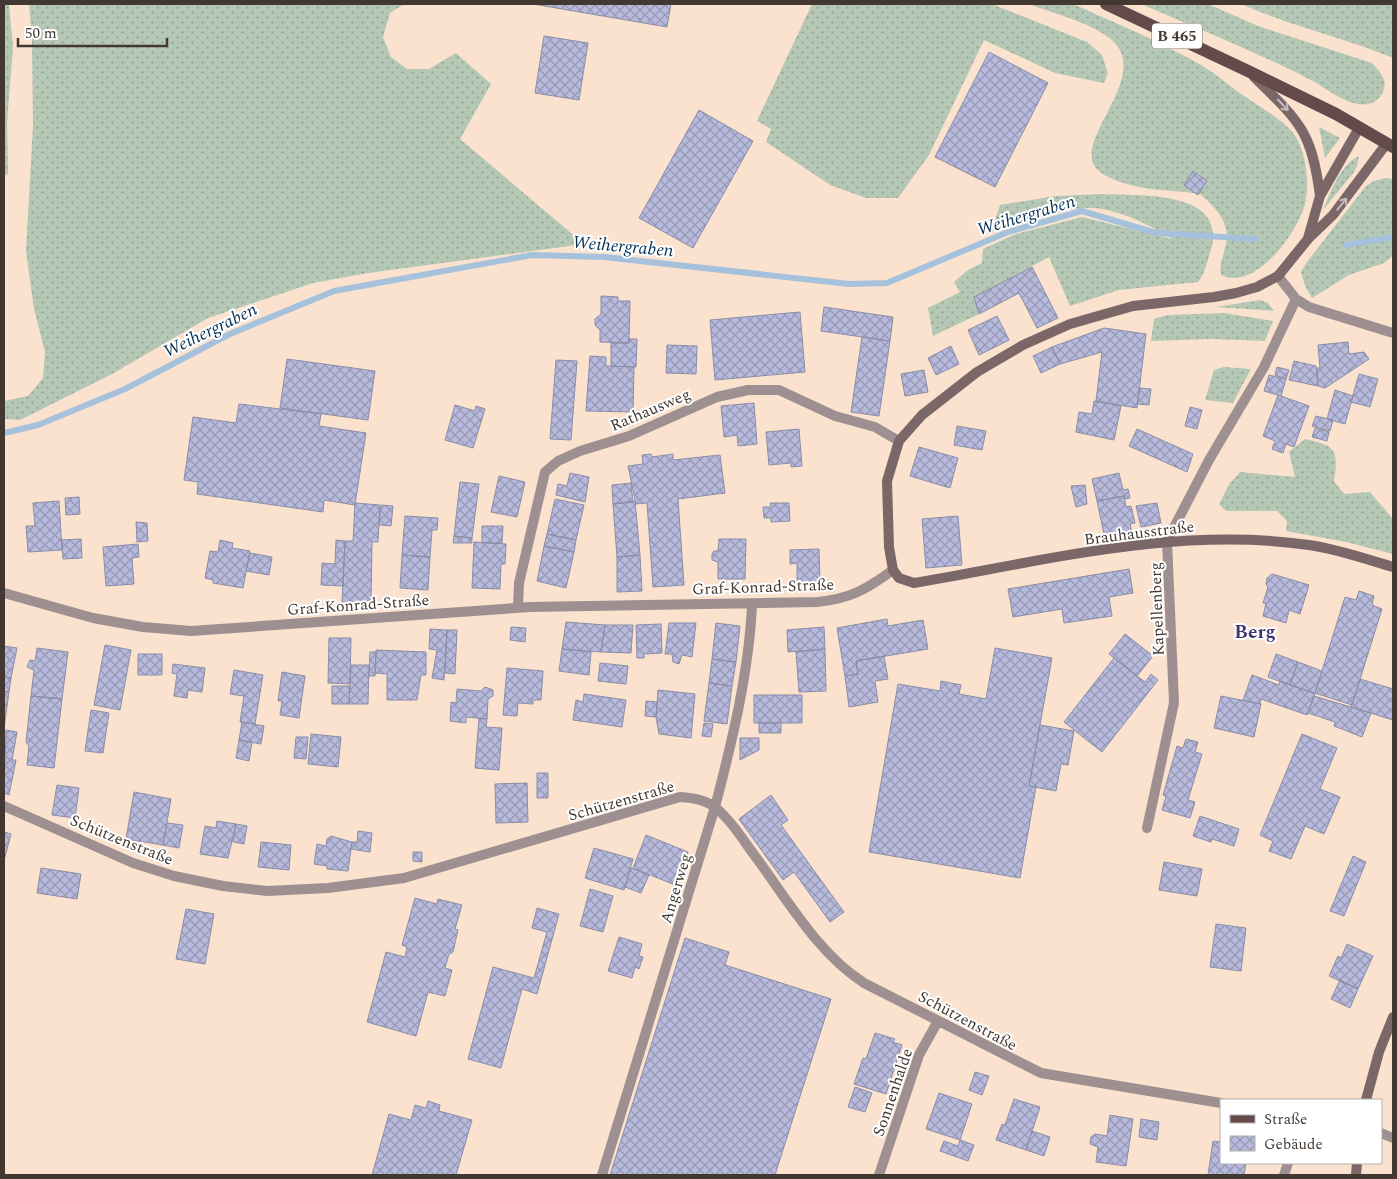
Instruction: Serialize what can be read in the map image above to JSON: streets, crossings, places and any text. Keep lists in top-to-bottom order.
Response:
{
  "streets": {
    "main road": ["B 465"],
    "street": [
      "Rathausweg",
      "Brauhausstraße",
      "Graf-Konrad-Straße",
      "Kapellenberg",
      "Schützenstraße",
      "Angerweg",
      "Sonnenhalde"
    ]
  },
  "crossings": [
    ["Rathausweg", "Graf-Konrad-Straße"],
    ["Brauhausstraße", "Graf-Konrad-Straße"],
    ["Brauhausstraße", "Kapellenberg"],
    ["Graf-Konrad-Straße", "Angerweg"],
    ["Schützenstraße", "Angerweg"],
    ["Schützenstraße", "Sonnenhalde"]
  ],
  "districts": ["Berg"],
  "water": ["Weihergraben"],
  "legend": ["Straße", "Gebäude"],
  "scale_bar": "50 m"
}
